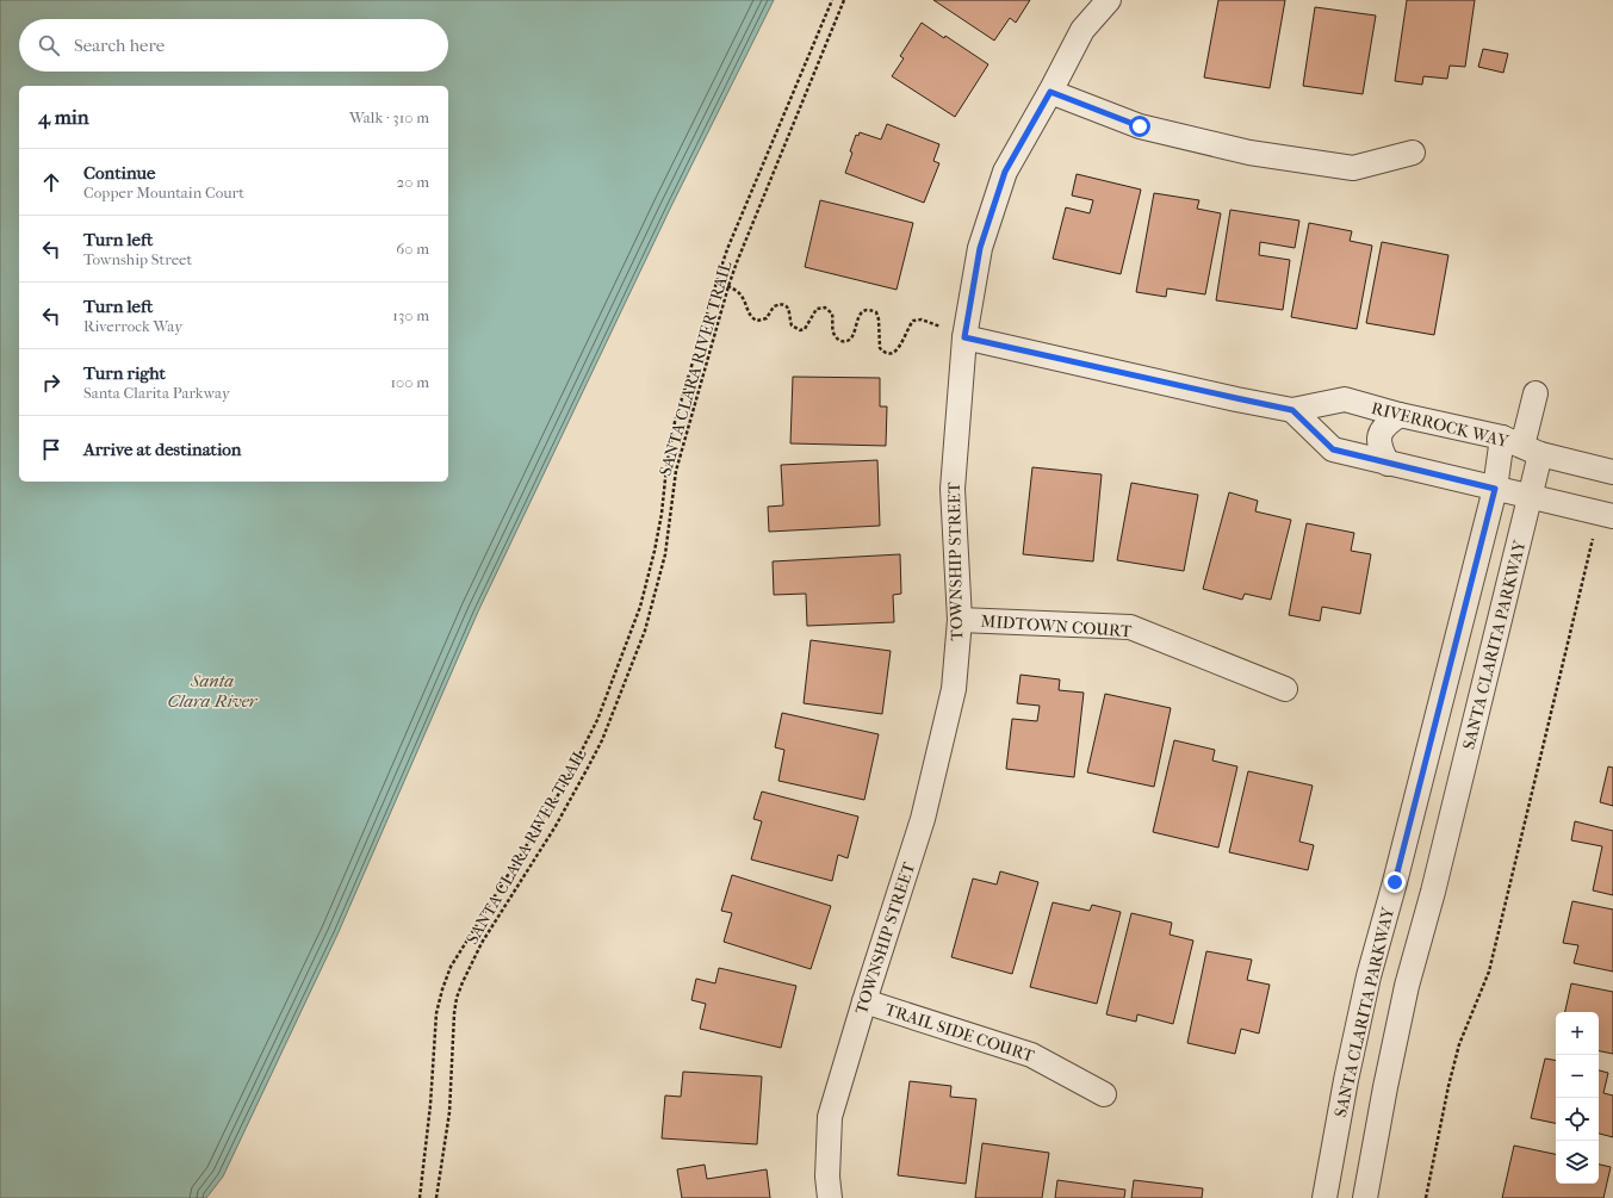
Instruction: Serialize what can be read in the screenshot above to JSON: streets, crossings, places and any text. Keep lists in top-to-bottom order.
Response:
{
  "streets": {
    "street": [
      "RIVERROCK WAY",
      "TOWNSHIP STREET",
      "MIDTOWN COURT",
      "SANTA CLARITA PARKWAY",
      "TRAIL SIDE COURT"
    ],
    "path": ["SANTA CLARA RIVER TRAIL"]
  },
  "crossings": [
    ["RIVERROCK WAY", "TOWNSHIP STREET"],
    ["RIVERROCK WAY", "SANTA CLARITA PARKWAY"],
    ["TOWNSHIP STREET", "MIDTOWN COURT"],
    ["TOWNSHIP STREET", "TRAIL SIDE COURT"]
  ],
  "water": ["Santa Clara River"],
  "page": {
    "search": "Search here",
    "heading": ["4 min", "Walk · 310 m"],
    "list": [
      ["Continue", "Copper Mountain Court", "20 m"],
      ["Turn left", "Township Street", "60 m"],
      ["Turn left", "Riverrock Way", "130 m"],
      ["Turn right", "Santa Clarita Parkway", "100 m"],
      "Arrive at destination"
    ],
    "map_buttons": ["+", "−"]
  }
}
